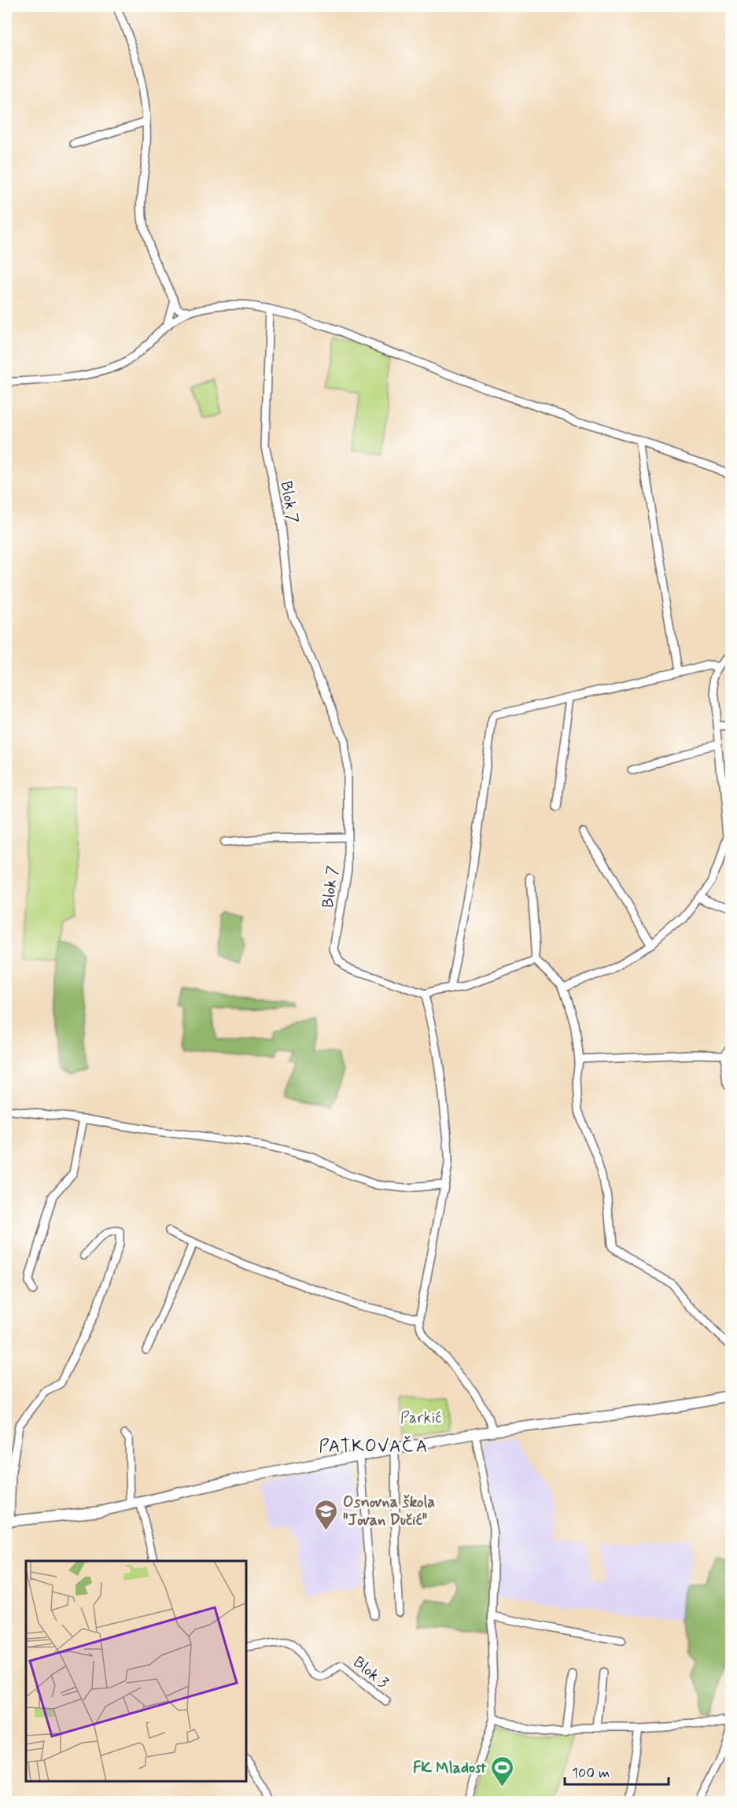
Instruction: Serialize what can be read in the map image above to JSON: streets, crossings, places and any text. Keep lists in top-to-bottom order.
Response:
{
  "streets": {
    "street": ["Blok 7", "Blok 3"]
  },
  "districts": ["PATKOVAČA"],
  "parks": ["Parkić"],
  "places": {
    "school or university": ["Osnovna škola \"Jovan Dučić\""],
    "sports": ["FK Mladost"]
  },
  "scale_bar": "100 m"
}
